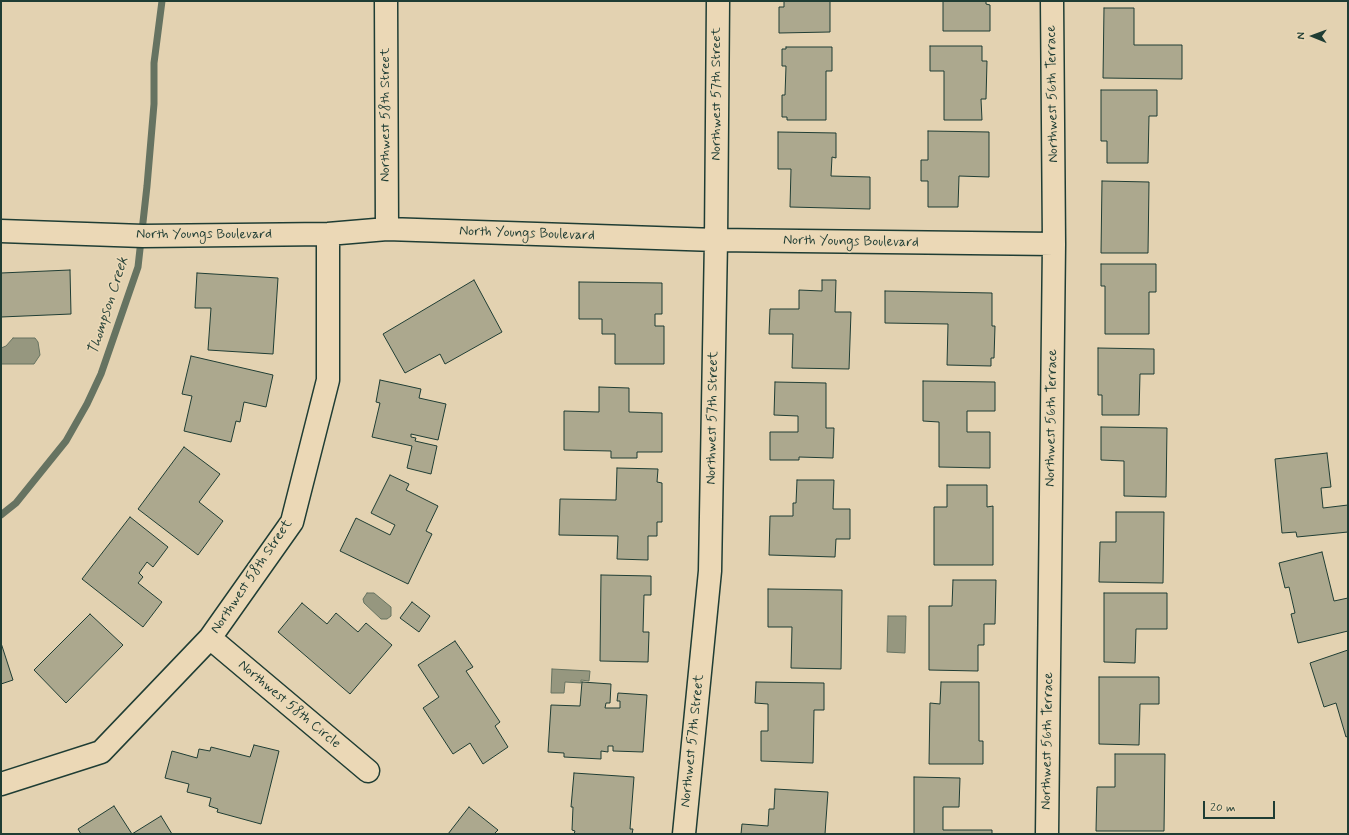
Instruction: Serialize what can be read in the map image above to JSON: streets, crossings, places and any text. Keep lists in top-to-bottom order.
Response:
{
  "streets": {
    "street": [
      "Northwest 57th Street",
      "Northwest 56th Terrace",
      "Northwest 58th Street",
      "North Youngs Boulevard",
      "Northwest 58th Circle"
    ]
  },
  "crossings": [
    ["Northwest 57th Street", "North Youngs Boulevard"],
    ["Northwest 56th Terrace", "North Youngs Boulevard"],
    ["Northwest 58th Street", "North Youngs Boulevard"],
    ["Northwest 58th Street", "Northwest 58th Circle"]
  ],
  "water": ["Thompson Creek"],
  "scale_bar": "20 m",
  "north": "left"
}
